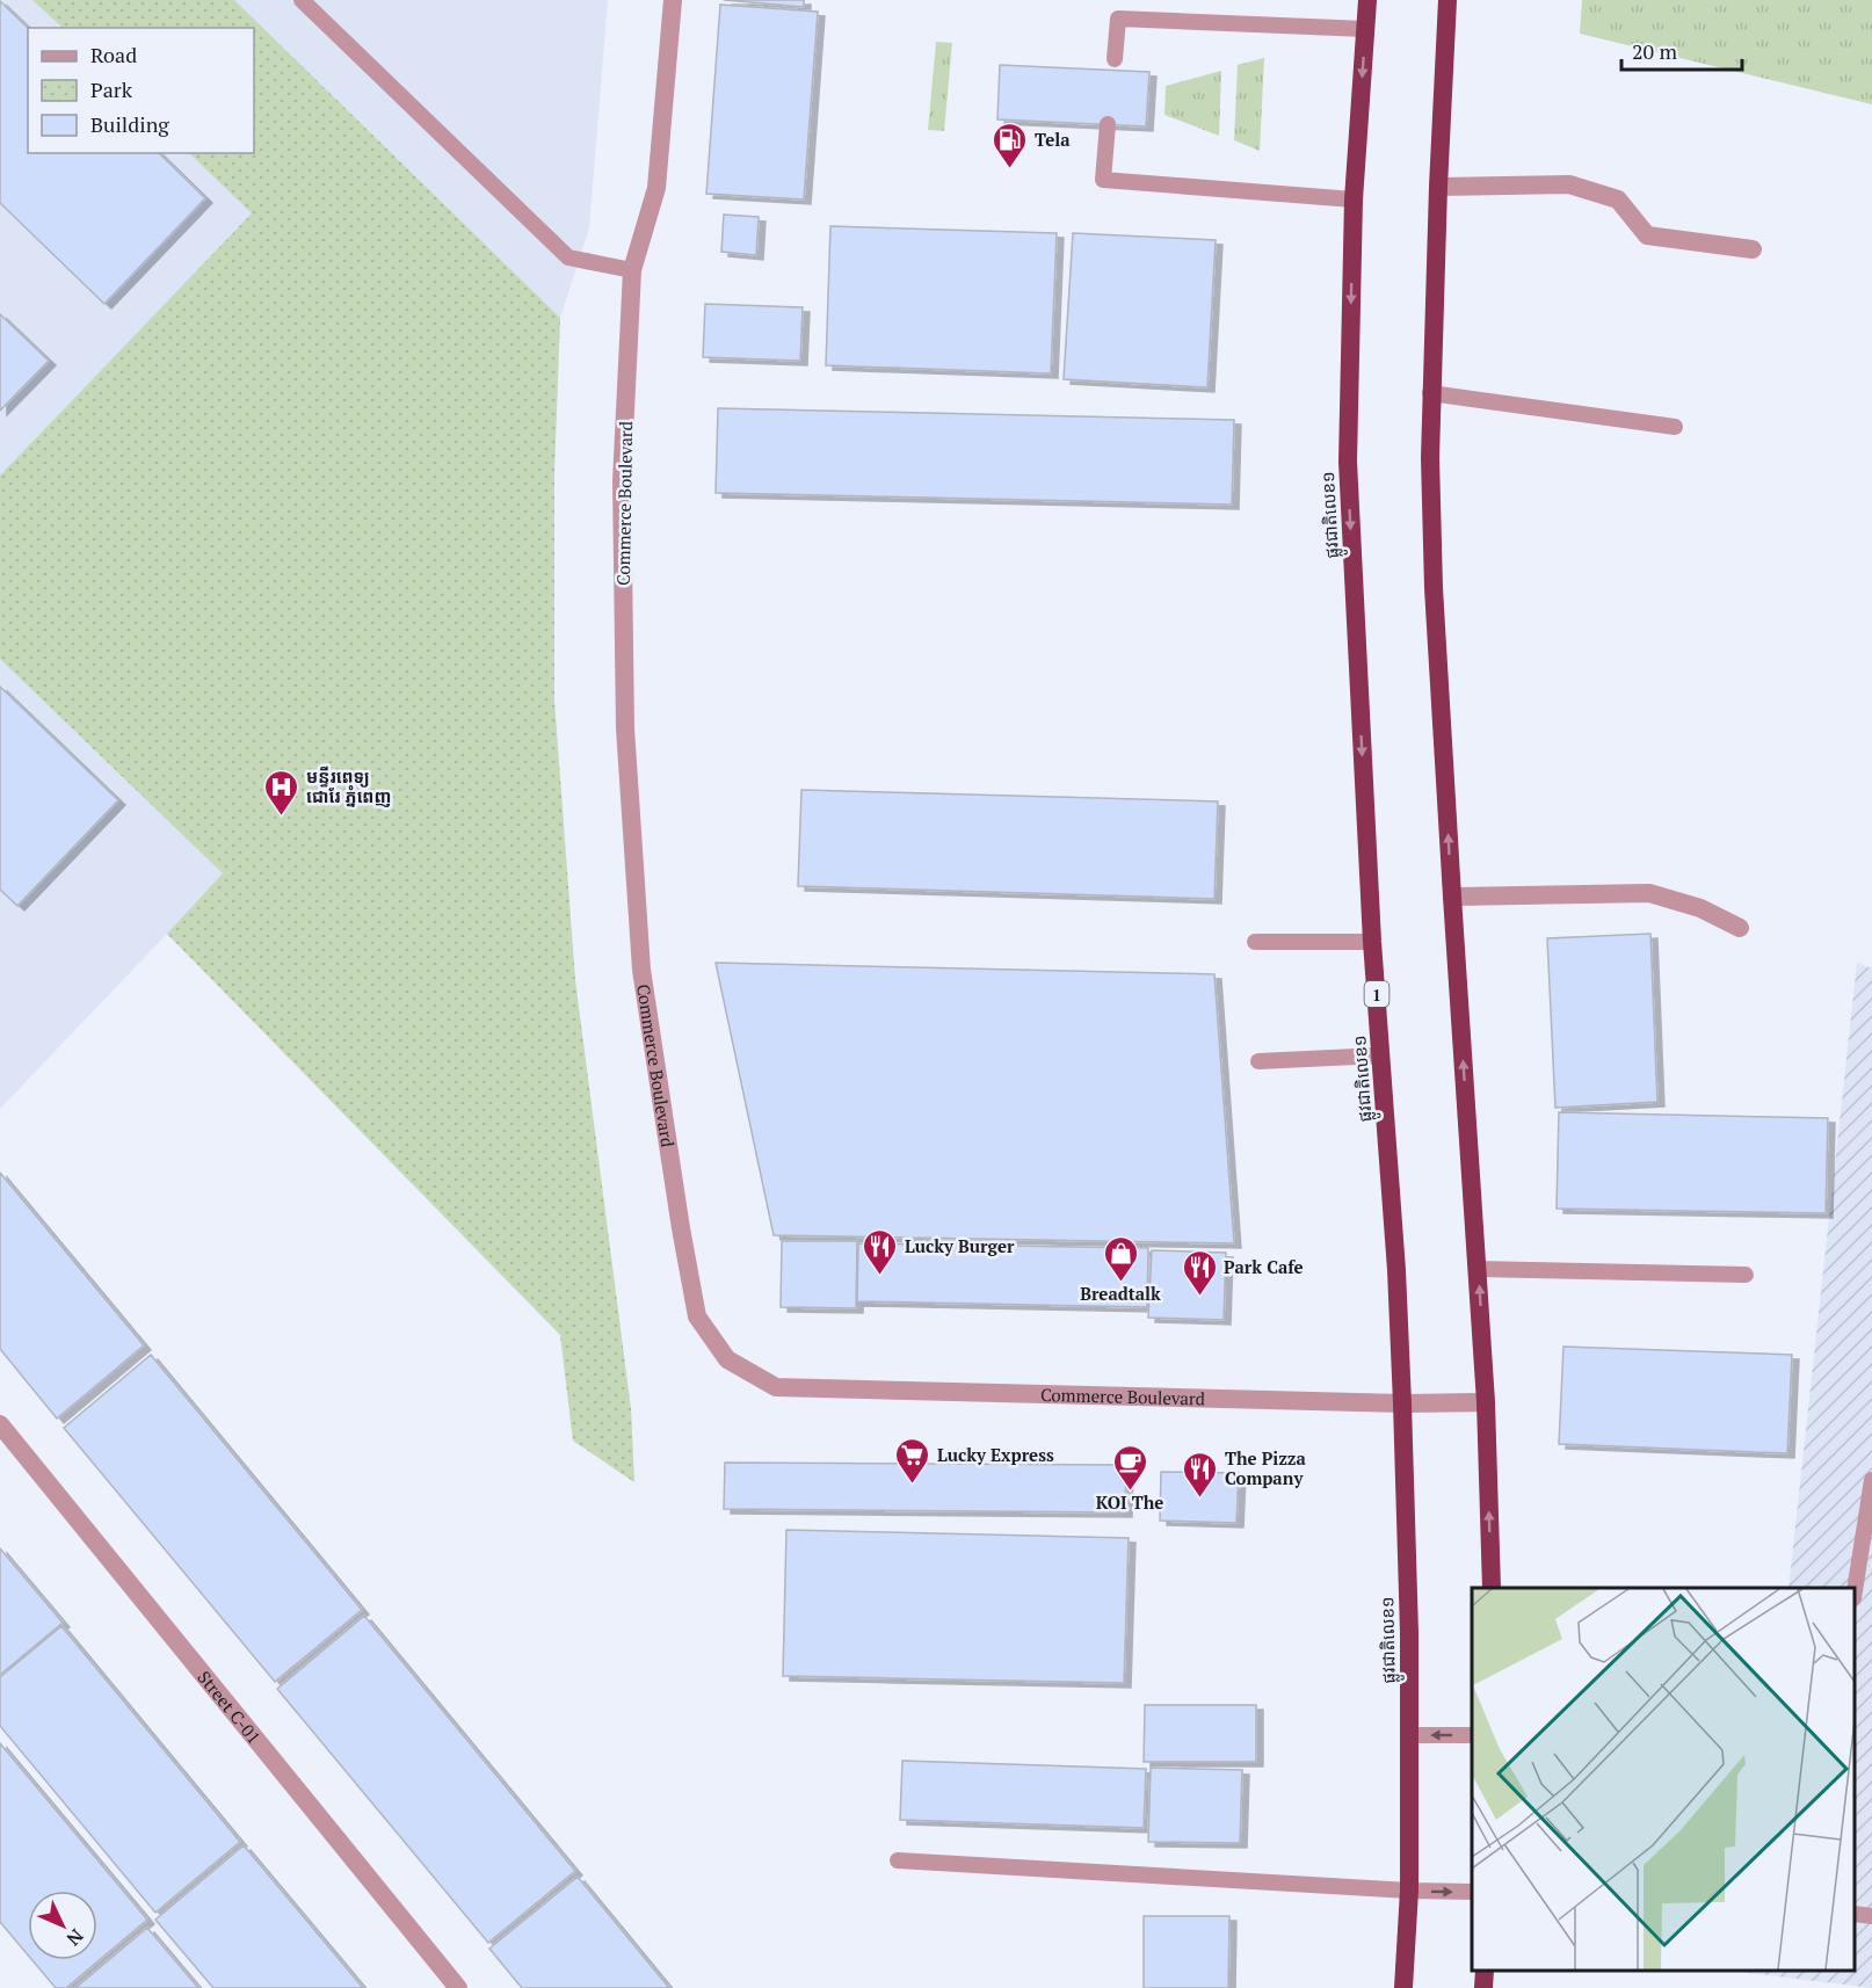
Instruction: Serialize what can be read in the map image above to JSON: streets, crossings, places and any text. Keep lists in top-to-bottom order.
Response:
{
  "streets": {
    "highway": ["ផ្លូវជាតិលេខ១", "1"],
    "street": ["Commerce Boulevard", "Street C-01"]
  },
  "crossings": [
    ["Commerce Boulevard", "ផ្លូវជាតិលេខ១"]
  ],
  "places": {
    "fuel station": ["Tela"],
    "hospital": ["មន្ទីរពេទ្យ ជោរែ ភ្នំពេញ"],
    "restaurant": ["Lucky Burger", "Park Cafe", "The Pizza Company"],
    "shop": ["Breadtalk"],
    "supermarket": ["Lucky Express"],
    "cafe": ["KOI The"]
  },
  "legend": ["Road", "Park", "Building"],
  "scale_bar": "20 m",
  "north": "bottom right"
}
